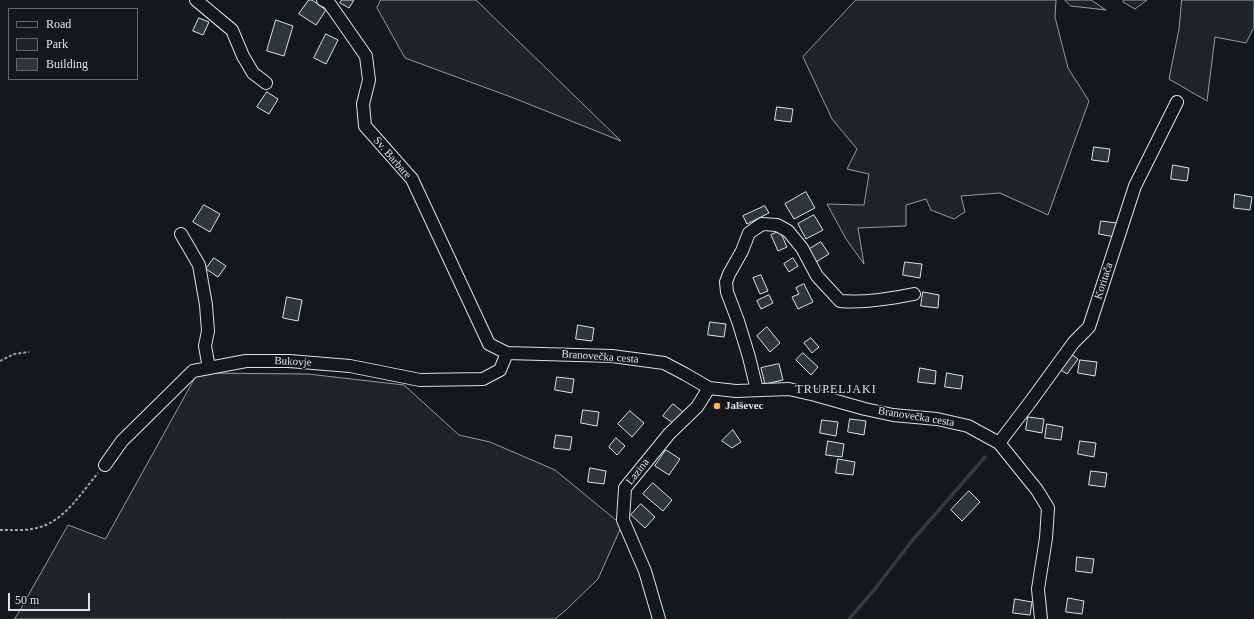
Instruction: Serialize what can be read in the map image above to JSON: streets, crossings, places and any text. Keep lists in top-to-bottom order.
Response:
{
  "streets": {
    "street": [
      "Sv. Barbare",
      "Koritača",
      "Branovečka cesta",
      "Bukovje",
      "Lazina"
    ]
  },
  "crossings": [
    ["Sv. Barbare", "Branovečka cesta"],
    ["Sv. Barbare", "Bukovje"],
    ["Koritača", "Branovečka cesta"],
    ["Branovečka cesta", "Bukovje"],
    ["Branovečka cesta", "Lazina"]
  ],
  "districts": ["TRUPELJAKI"],
  "places": ["Jalševec"],
  "legend": ["Road", "Park", "Building"],
  "scale_bar": "50 m"
}
